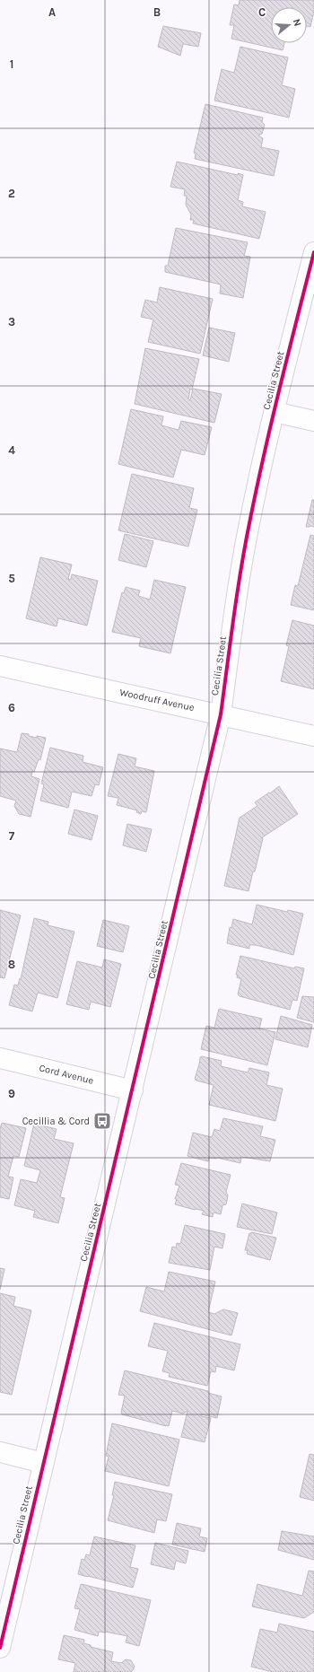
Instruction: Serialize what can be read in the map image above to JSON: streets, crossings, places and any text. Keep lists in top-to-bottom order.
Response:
{
  "streets": {
    "street": ["Cecilia Street", "Woodruff Avenue", "Cord Avenue"]
  },
  "crossings": [
    ["Cecilia Street", "Woodruff Avenue"],
    ["Cecilia Street", "Cord Avenue"]
  ],
  "places": {
    "bus stop": ["Cecillia & Cord"]
  },
  "north": "right",
  "grid": {
    "columns": ["A", "B", "C"],
    "rows": [
      "1",
      "2",
      "3",
      "4",
      "5",
      "6",
      "7",
      "8",
      "9"
    ]
  }
}
